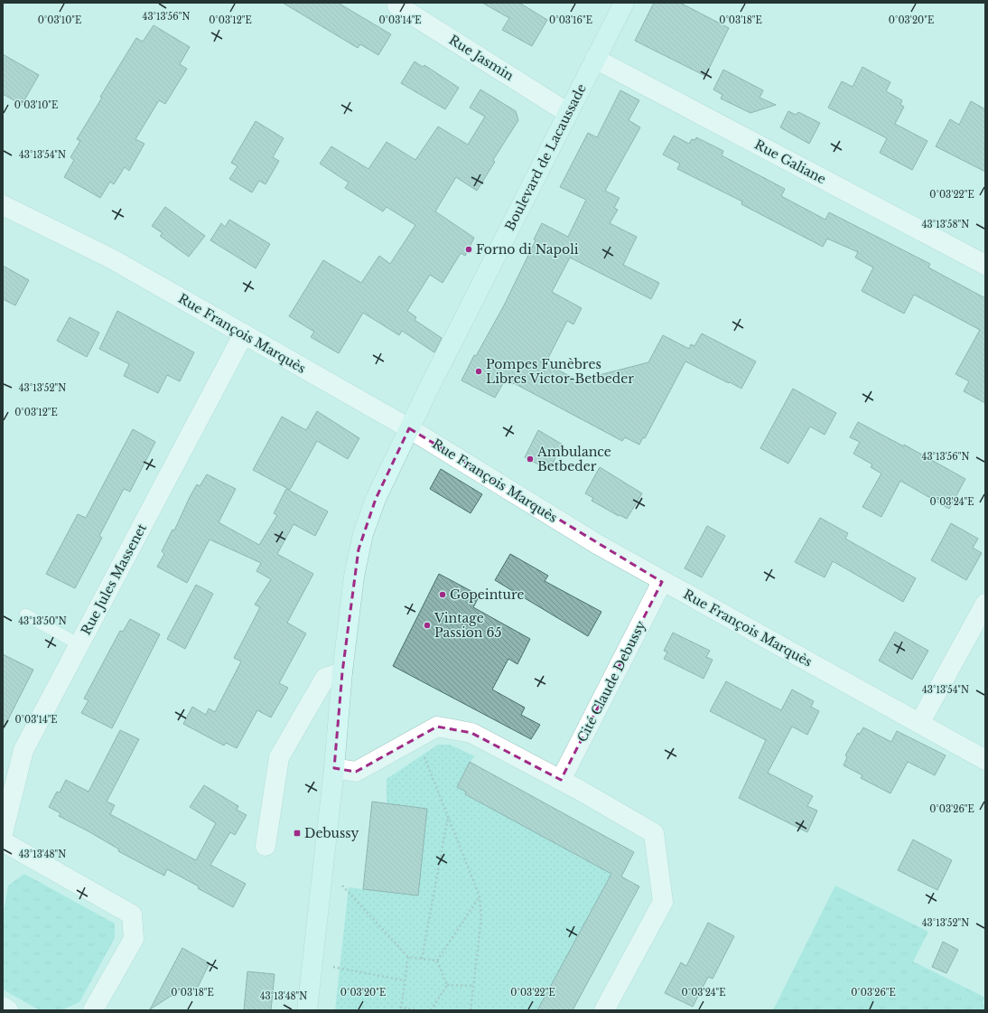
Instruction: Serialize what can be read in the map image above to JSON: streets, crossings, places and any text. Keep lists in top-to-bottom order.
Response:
{
  "streets": {
    "main road": ["Boulevard de Lacaussade"],
    "street": [
      "Rue Jasmin",
      "Rue Galiane",
      "Rue François Marquès",
      "Rue Jules Massenet",
      "Cité Claude Debussy"
    ]
  },
  "crossings": [
    ["Rue Jasmin", "Boulevard de Lacaussade"],
    ["Boulevard de Lacaussade", "Rue Galiane"],
    ["Boulevard de Lacaussade", "Rue François Marquès"],
    ["Rue François Marquès", "Rue Jules Massenet"],
    ["Rue François Marquès", "Cité Claude Debussy"]
  ],
  "places": {
    "other": [
      "Forno di Napoli",
      "Pompes Funèbres Libres Victor-Betbeder",
      "Ambulance Betbeder",
      "Gopeinture",
      "Vintage Passion 65"
    ],
    "transit": ["Debussy"]
  },
  "coordinates": [
    "43°13'56\"N",
    "0°03'10\"E",
    "0°03'12\"E",
    "0°03'14\"E",
    "0°03'16\"E",
    "0°03'18\"E",
    "0°03'20\"E",
    "43°13'54\"N",
    "0°03'22\"E",
    "43°13'58\"N",
    "43°13'52\"N",
    "0°03'24\"E",
    "43°13'50\"N",
    "0°03'26\"E",
    "43°13'48\"N"
  ]
}
